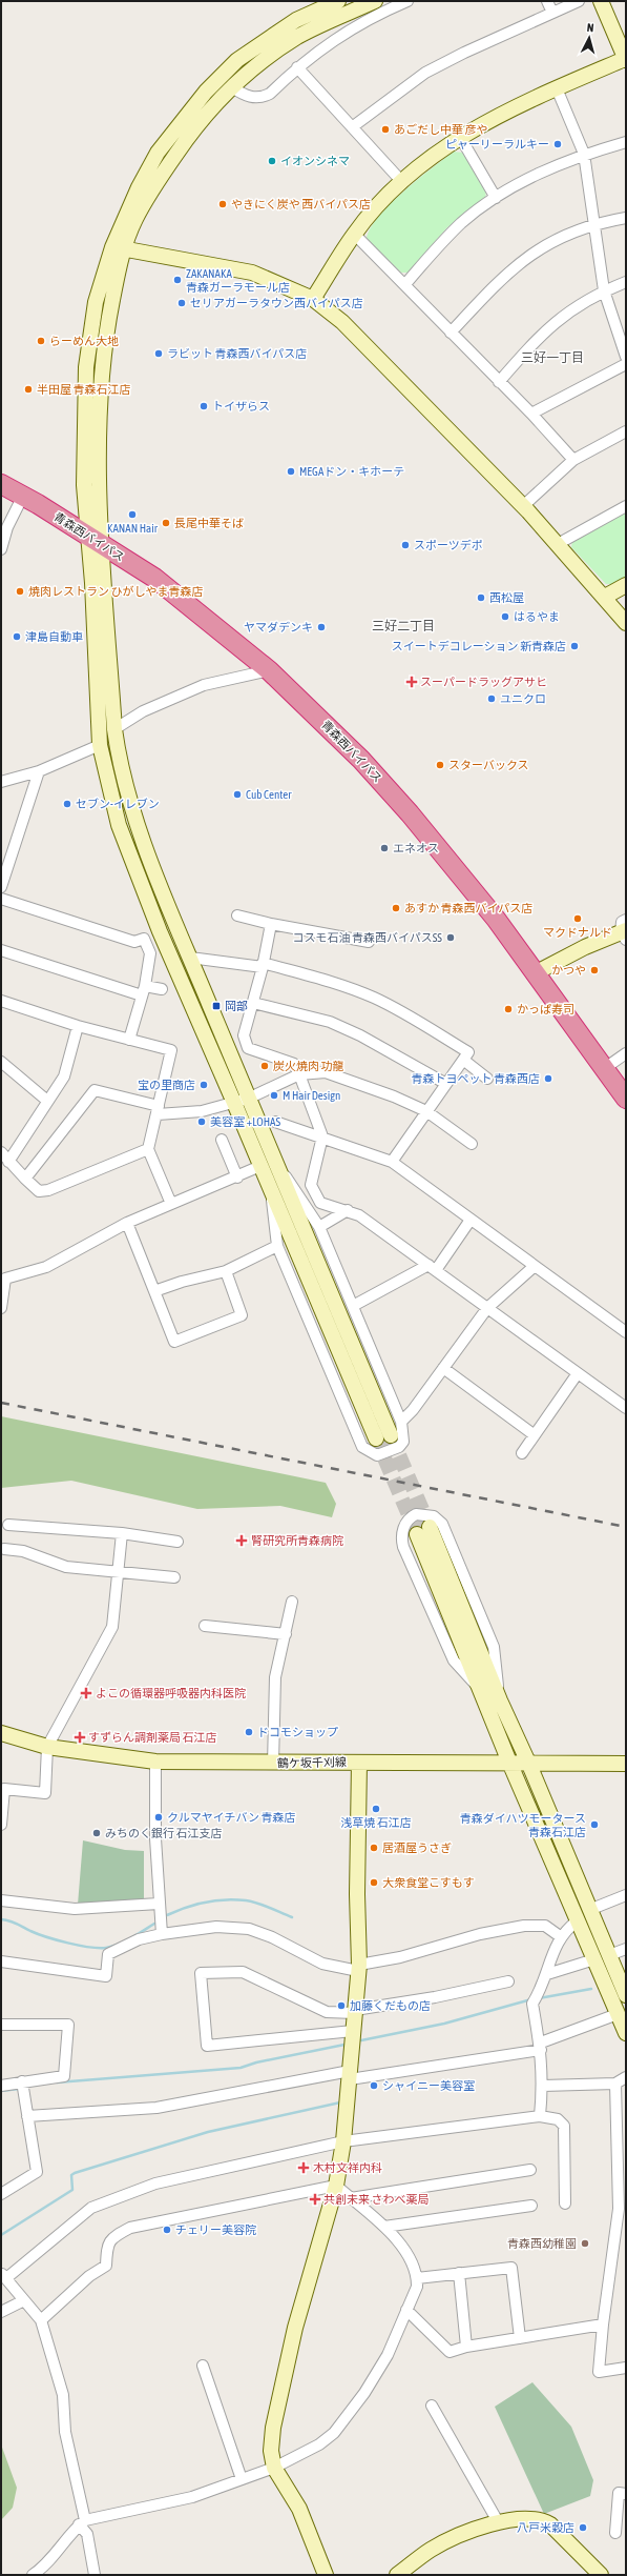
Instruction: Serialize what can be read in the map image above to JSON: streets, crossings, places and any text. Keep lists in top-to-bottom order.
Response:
{
  "streets": {
    "highway": ["青森西バイパス"],
    "street": ["鶴ケ坂千刈線"]
  },
  "districts": ["三好一丁目", "三好二丁目"],
  "places": {
    "other": [
      "あごだし中華 彦や",
      "ピャーリーラルキー",
      "イオンシネマ",
      "やきにく炭や 西バイパス店",
      "ZAKANAKA 青森ガーラモール店",
      "セリアガーラタウン西バイパス店",
      "らーめん大地",
      "ラビット 青森西バイパス店",
      "半田屋 青森石江店",
      "トイザらス",
      "MEGAドン・キホーテ",
      "KANAN Hair",
      "長尾中華そば",
      "スポーツデポ",
      "焼肉レストラン ひがしやま青森店",
      "西松屋",
      "はるやま",
      "ヤマダデンキ",
      "津島自動車",
      "スイートデコレーション 新青森店",
      "ユニクロ",
      "スターバックス",
      "Cub Center",
      "セブン-イレブン",
      "エネオス",
      "あすか 青森西バイパス店",
      "マクドナルド",
      "コスモ石油 青森西バイパスSS",
      "かつや",
      "かっぱ寿司",
      "炭火焼肉 功龍",
      "青森トヨペット 青森西店",
      "宝の里商店",
      "M Hair Design",
      "美容室 +LOHAS",
      "ドコモショップ",
      "浅草焼 石江店",
      "クルマヤイチバン 青森店",
      "青森ダイハツモータース 青森石江店",
      "みちのく銀行 石江支店",
      "居酒屋うさぎ",
      "大衆食堂こすもす",
      "加藤くだもの店",
      "シャイニー美容室",
      "チェリー美容院",
      "青森西幼稚園",
      "八戸米穀店"
    ],
    "health": [
      "スーパードラッグアサヒ",
      "腎研究所青森病院",
      "よこの循環器呼吸器内科医院",
      "すずらん調剤薬局 石江店",
      "木村文祥内科",
      "共創未来 さわべ薬局"
    ],
    "transit": ["岡部"]
  },
  "north": "top"
}
